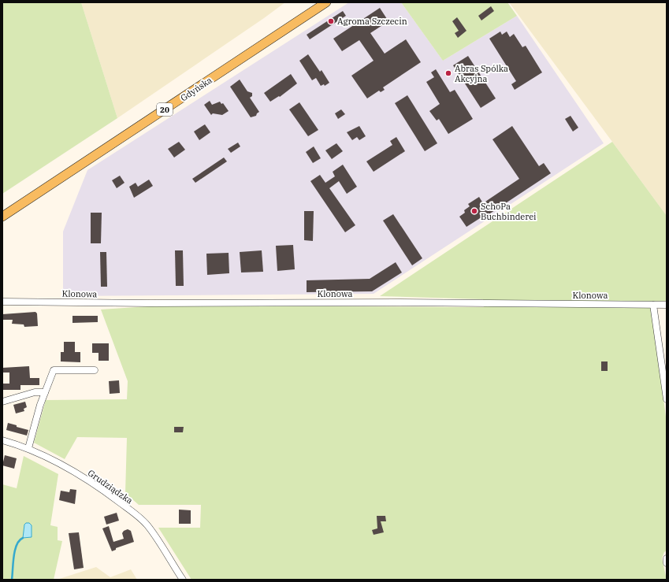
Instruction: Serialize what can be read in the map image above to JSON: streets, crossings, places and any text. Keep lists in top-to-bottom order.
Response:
{
  "streets": {
    "main road": ["Gdyńska", "20"],
    "street": ["Klonowa", "Grudziądzka"]
  },
  "places": ["Agroma Szczecin", "Abras Spólka Akcyjna", "SchoPa Buchbinderei"]
}
